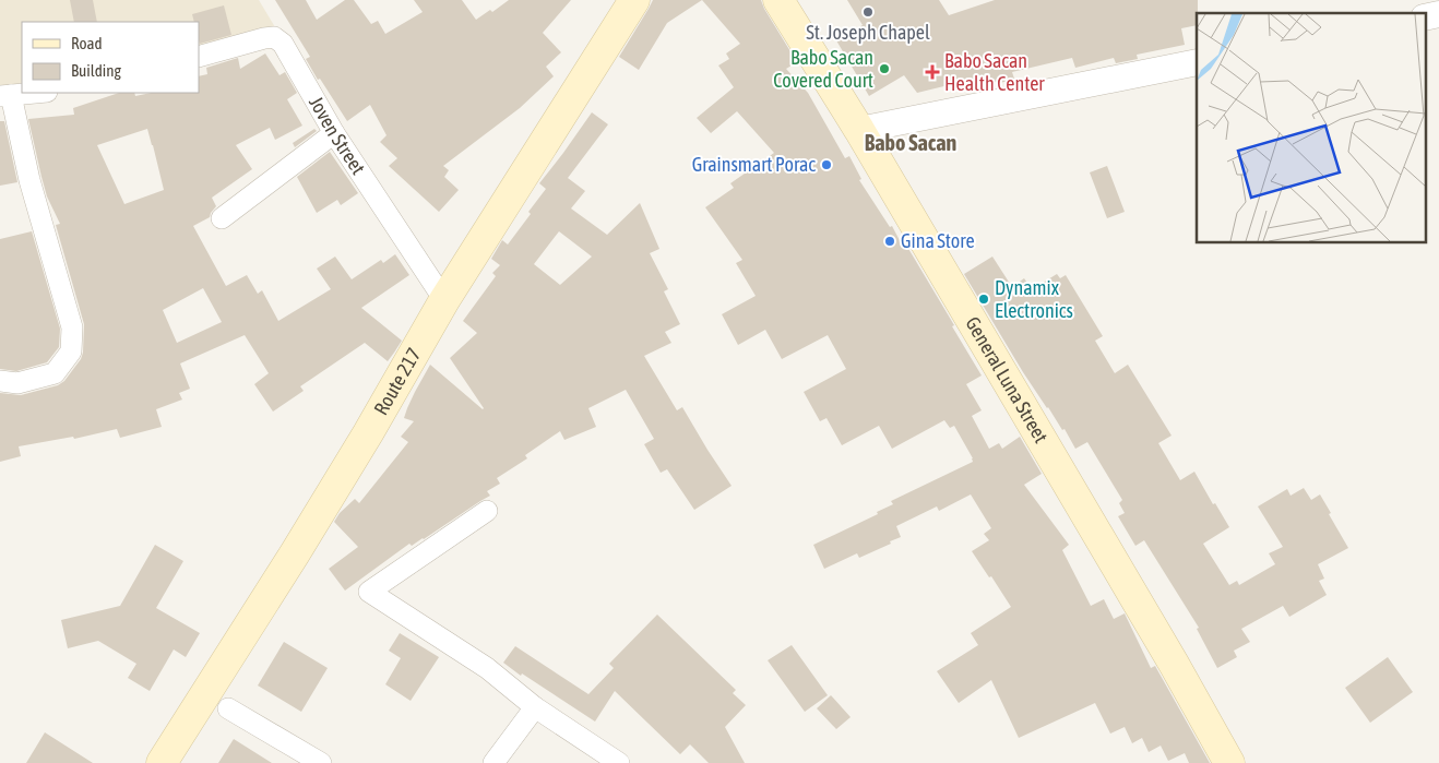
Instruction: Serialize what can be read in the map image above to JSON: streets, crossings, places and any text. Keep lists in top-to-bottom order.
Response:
{
  "streets": {
    "main road": ["General Luna Street", "Route 217"],
    "street": ["Joven Street"]
  },
  "crossings": [
    ["Joven Street", "Route 217"]
  ],
  "districts": ["Babo Sacan"],
  "places": {
    "other": [
      "St. Joseph Chapel",
      "Babo Sacan Covered Court",
      "Grainsmart Porac",
      "Gina Store",
      "Dynamix Electronics"
    ],
    "health": ["Babo Sacan Health Center"]
  },
  "legend": ["Road", "Building"]
}
